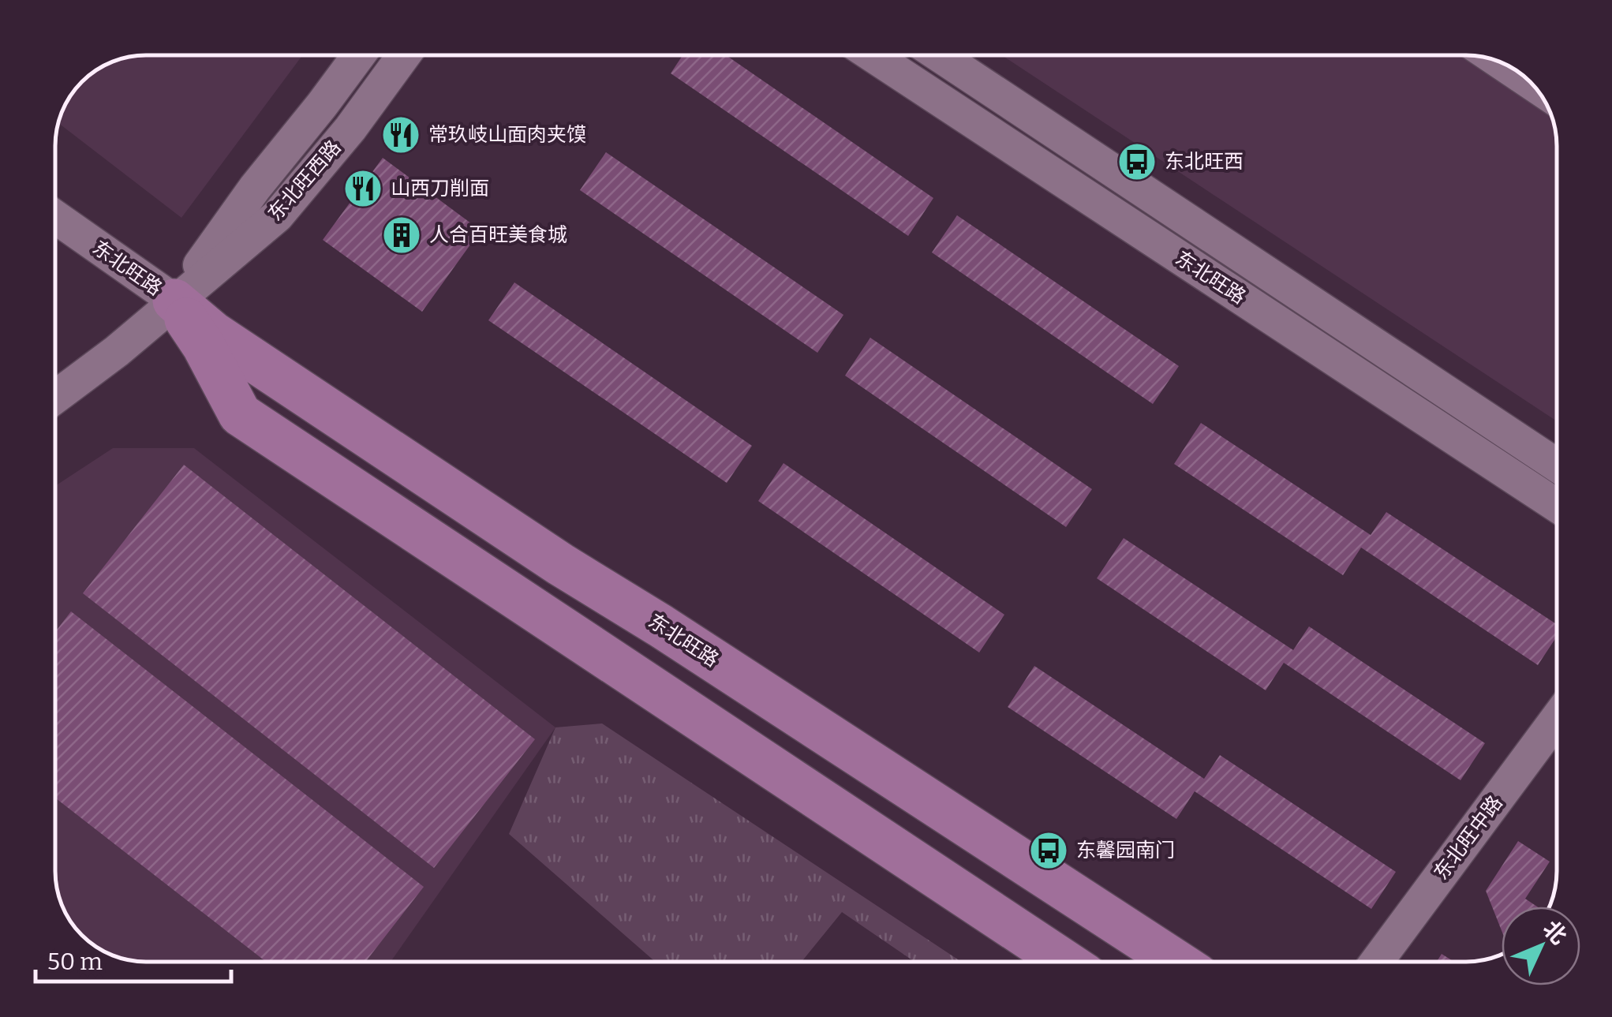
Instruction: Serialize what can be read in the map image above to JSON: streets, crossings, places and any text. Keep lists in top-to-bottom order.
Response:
{
  "streets": {
    "main road": ["东北旺路"],
    "street": ["东北旺西路", "东北旺中路"]
  },
  "crossings": [
    ["东北旺西路", "东北旺路"]
  ],
  "places": {
    "restaurant": ["常玖岐山面肉夹馍", "山西刀削面"],
    "bus stop": ["东北旺西", "东馨园南门"],
    "building": ["人合百旺美食城"]
  },
  "scale_bar": "50 m",
  "north": "top right"
}
